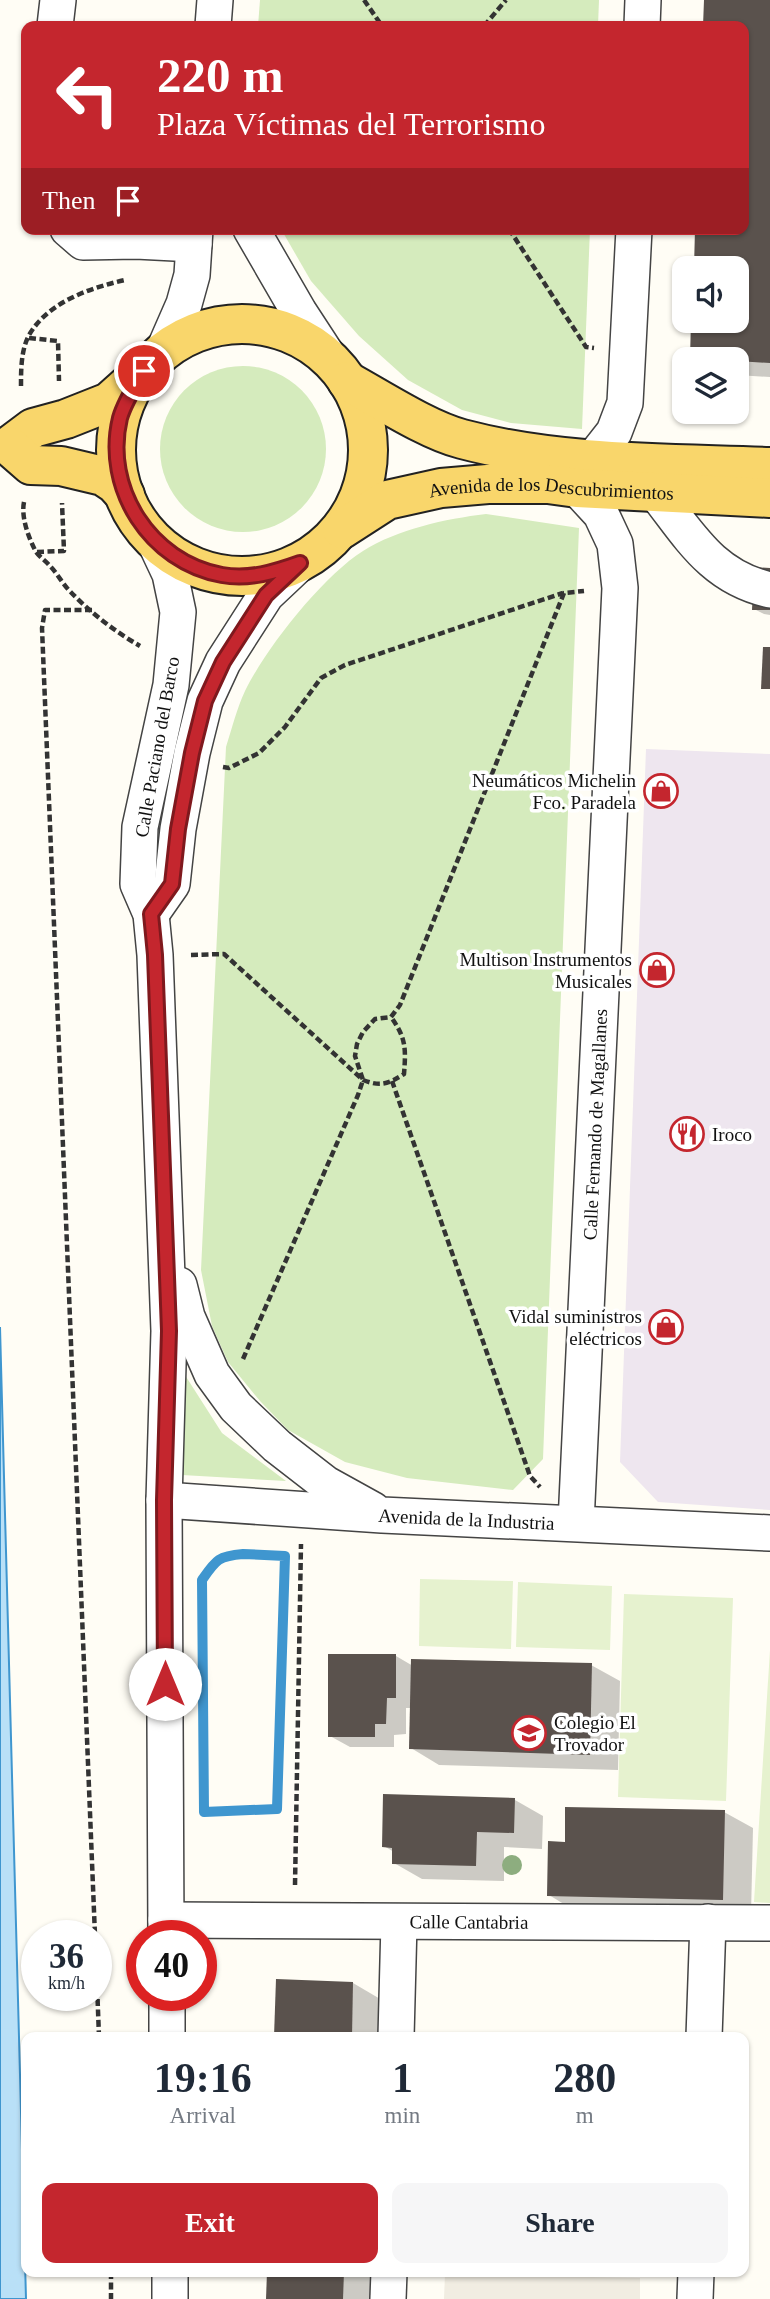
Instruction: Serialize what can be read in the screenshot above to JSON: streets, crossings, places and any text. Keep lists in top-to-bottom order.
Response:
{
  "streets": {
    "main road": ["Avenida de los Descubrimientos"],
    "street": [
      "Calle Paciano del Barco",
      "Calle Fernando de Magallanes",
      "Avenida de la Industria",
      "Calle Cantabria"
    ]
  },
  "crossings": [
    ["Avenida de los Descubrimientos", "Calle Fernando de Magallanes"],
    ["Calle Paciano del Barco", "Avenida de la Industria"],
    ["Calle Fernando de Magallanes", "Avenida de la Industria"]
  ],
  "places": {
    "shop": ["Neumáticos Michelin Fco. Paradela", "Multison Instrumentos Musicales", "Vidal suministros eléctricos"],
    "restaurant": ["Iroco"],
    "school or university": ["Colegio El Trovador"]
  },
  "page": {
    "turn": ["220 m", "Plaza Víctimas del Terrorismo"],
    "then": "Then",
    "speed": "36 km/h",
    "limit": "40",
    "eta": [
      "19:16",
      "Arrival",
      "1",
      "min",
      "280",
      "m"
    ],
    "buttons": ["Exit", "Share"]
  }
}
